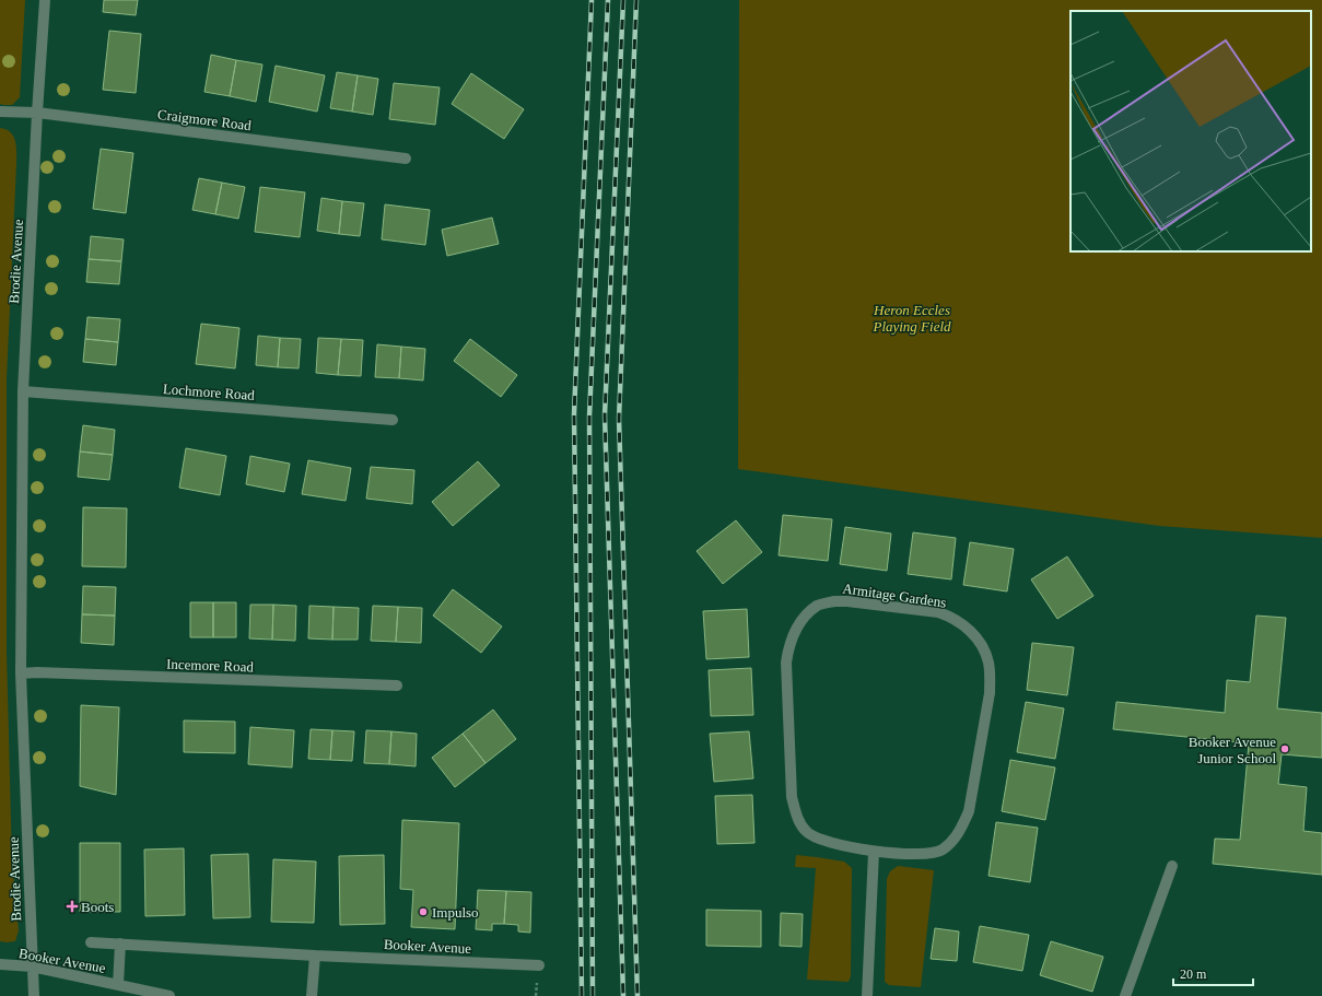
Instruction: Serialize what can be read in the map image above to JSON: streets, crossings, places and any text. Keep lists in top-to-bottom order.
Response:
{
  "streets": {
    "street": [
      "Craigmore Road",
      "Brodie Avenue",
      "Lochmore Road",
      "Armitage Gardens",
      "Incemore Road",
      "Booker Avenue"
    ]
  },
  "crossings": [
    ["Craigmore Road", "Brodie Avenue"],
    ["Brodie Avenue", "Lochmore Road"],
    ["Brodie Avenue", "Incemore Road"],
    ["Brodie Avenue", "Booker Avenue"]
  ],
  "parks": ["Heron Eccles Playing Field"],
  "places": {
    "other": ["Booker Avenue Junior School", "Impulso"],
    "health": ["Boots"]
  },
  "scale_bar": "20 m"
}
